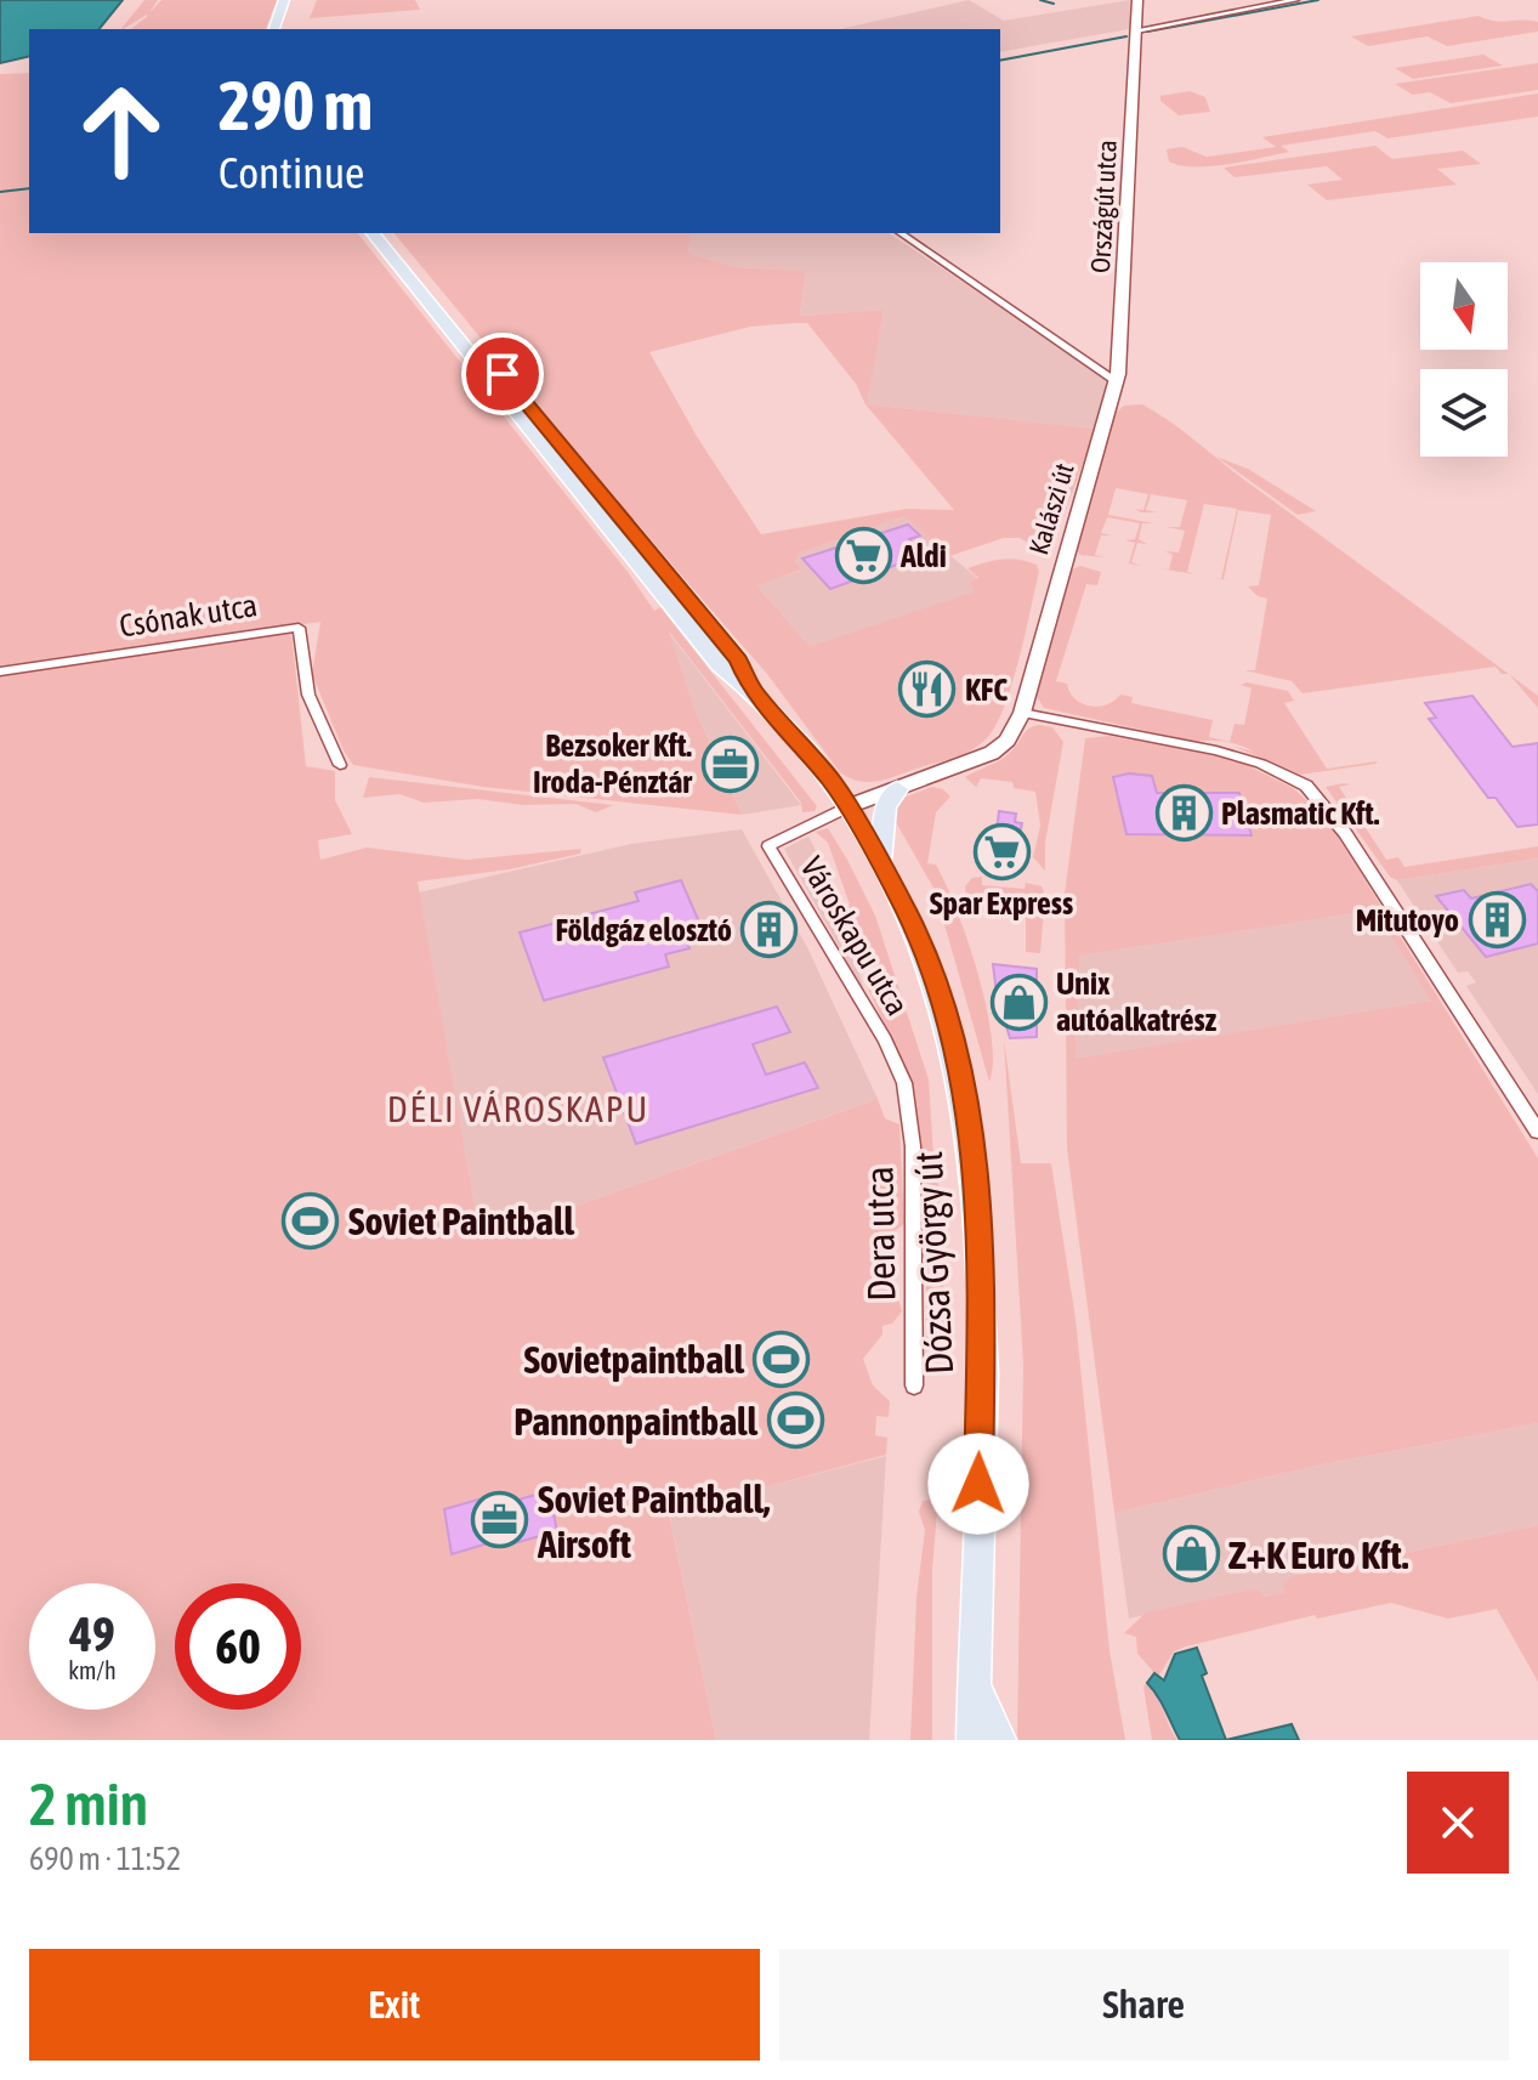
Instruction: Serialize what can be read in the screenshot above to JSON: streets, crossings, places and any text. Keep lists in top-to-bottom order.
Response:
{
  "streets": {
    "main road": ["Országút utca", "Kalászi út", "Dózsa György út"],
    "street": ["Csónak utca", "Városkapu utca", "Dera utca"]
  },
  "crossings": [
    ["Országút utca", "Kalászi út"],
    ["Kalászi út", "Városkapu utca"],
    ["Kalászi út", "Dózsa György út"],
    ["Városkapu utca", "Dera utca"],
    ["Városkapu utca", "Dózsa György út"]
  ],
  "districts": ["DÉLI VÁROSKAPU"],
  "places": {
    "supermarket": ["Aldi", "Spar Express"],
    "restaurant": ["KFC"],
    "office": ["Bezsoker Kft. Iroda-Pénztár", "Soviet Paintball, Airsoft"],
    "building": ["Plasmatic Kft.", "Mitutoyo", "Földgáz elosztó"],
    "shop": ["Unix autóalkatrész", "Z+K Euro Kft."],
    "sports": ["Soviet Paintball", "Sovietpaintball", "Pannonpaintball"]
  },
  "north": "bottom",
  "page": {
    "turn": ["290 m", "Continue"],
    "speed": "49 km/h",
    "limit": "60",
    "heading": ["2 min", "690 m · 11:52"],
    "buttons": ["Exit", "Share"]
  }
}
